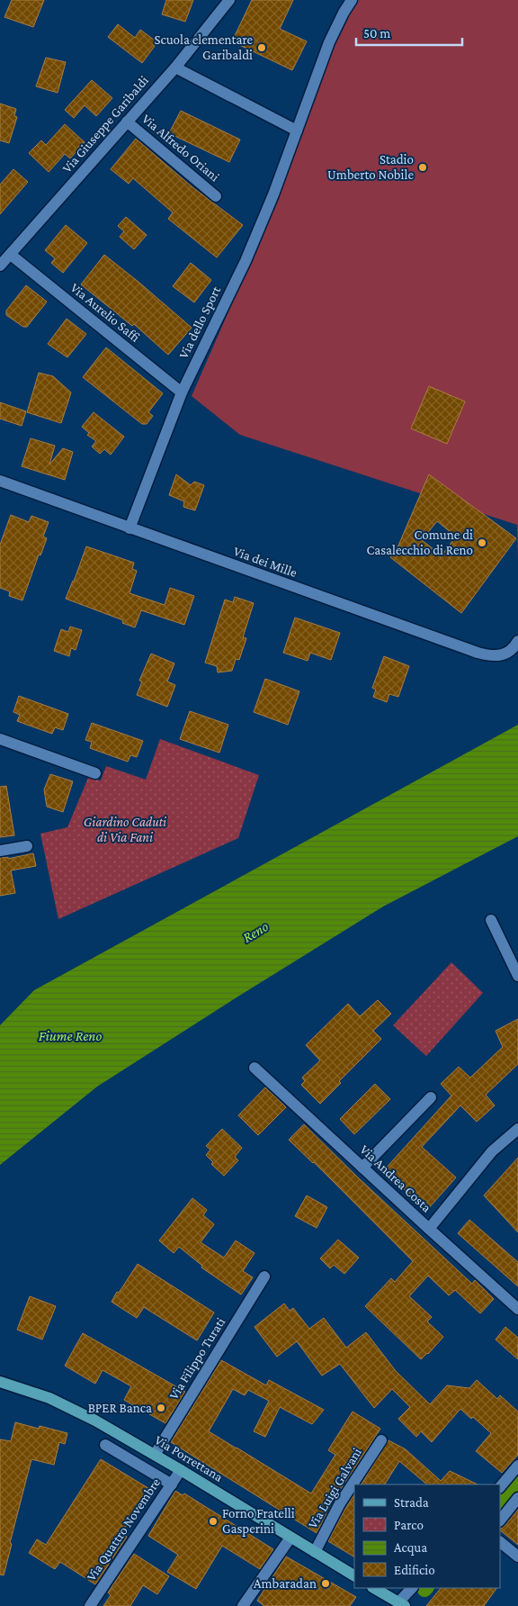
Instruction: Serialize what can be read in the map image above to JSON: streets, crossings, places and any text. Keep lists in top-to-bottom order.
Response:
{
  "streets": {
    "main road": ["Via Porrettana"],
    "street": [
      "Via Giuseppe Garibaldi",
      "Via Alfredo Oriani",
      "Via Aurelio Saffi",
      "Via dello Sport",
      "Via dei Mille",
      "Via Andrea Costa",
      "Via Filippo Turati",
      "Via Luigi Galvani",
      "Via Quattro Novembre"
    ]
  },
  "crossings": [
    ["Via Giuseppe Garibaldi", "Via Alfredo Oriani"],
    ["Via Giuseppe Garibaldi", "Via Aurelio Saffi"],
    ["Via Aurelio Saffi", "Via dello Sport"],
    ["Via dello Sport", "Via dei Mille"],
    ["Via Filippo Turati", "Via Porrettana"],
    ["Via Porrettana", "Via Luigi Galvani"],
    ["Via Porrettana", "Via Quattro Novembre"]
  ],
  "water": ["Reno", "Fiume Reno"],
  "parks": ["Giardino Caduti di Via Fani"],
  "places": [
    "Scuola elementare Garibaldi",
    "Stadio Umberto Nobile",
    "Comune di Casalecchio di Reno",
    "BPER Banca",
    "Forno Fratelli Gasperini",
    "Ambaradan"
  ],
  "legend": [
    "Strada",
    "Parco",
    "Acqua",
    "Edificio"
  ],
  "scale_bar": "50 m"
}
